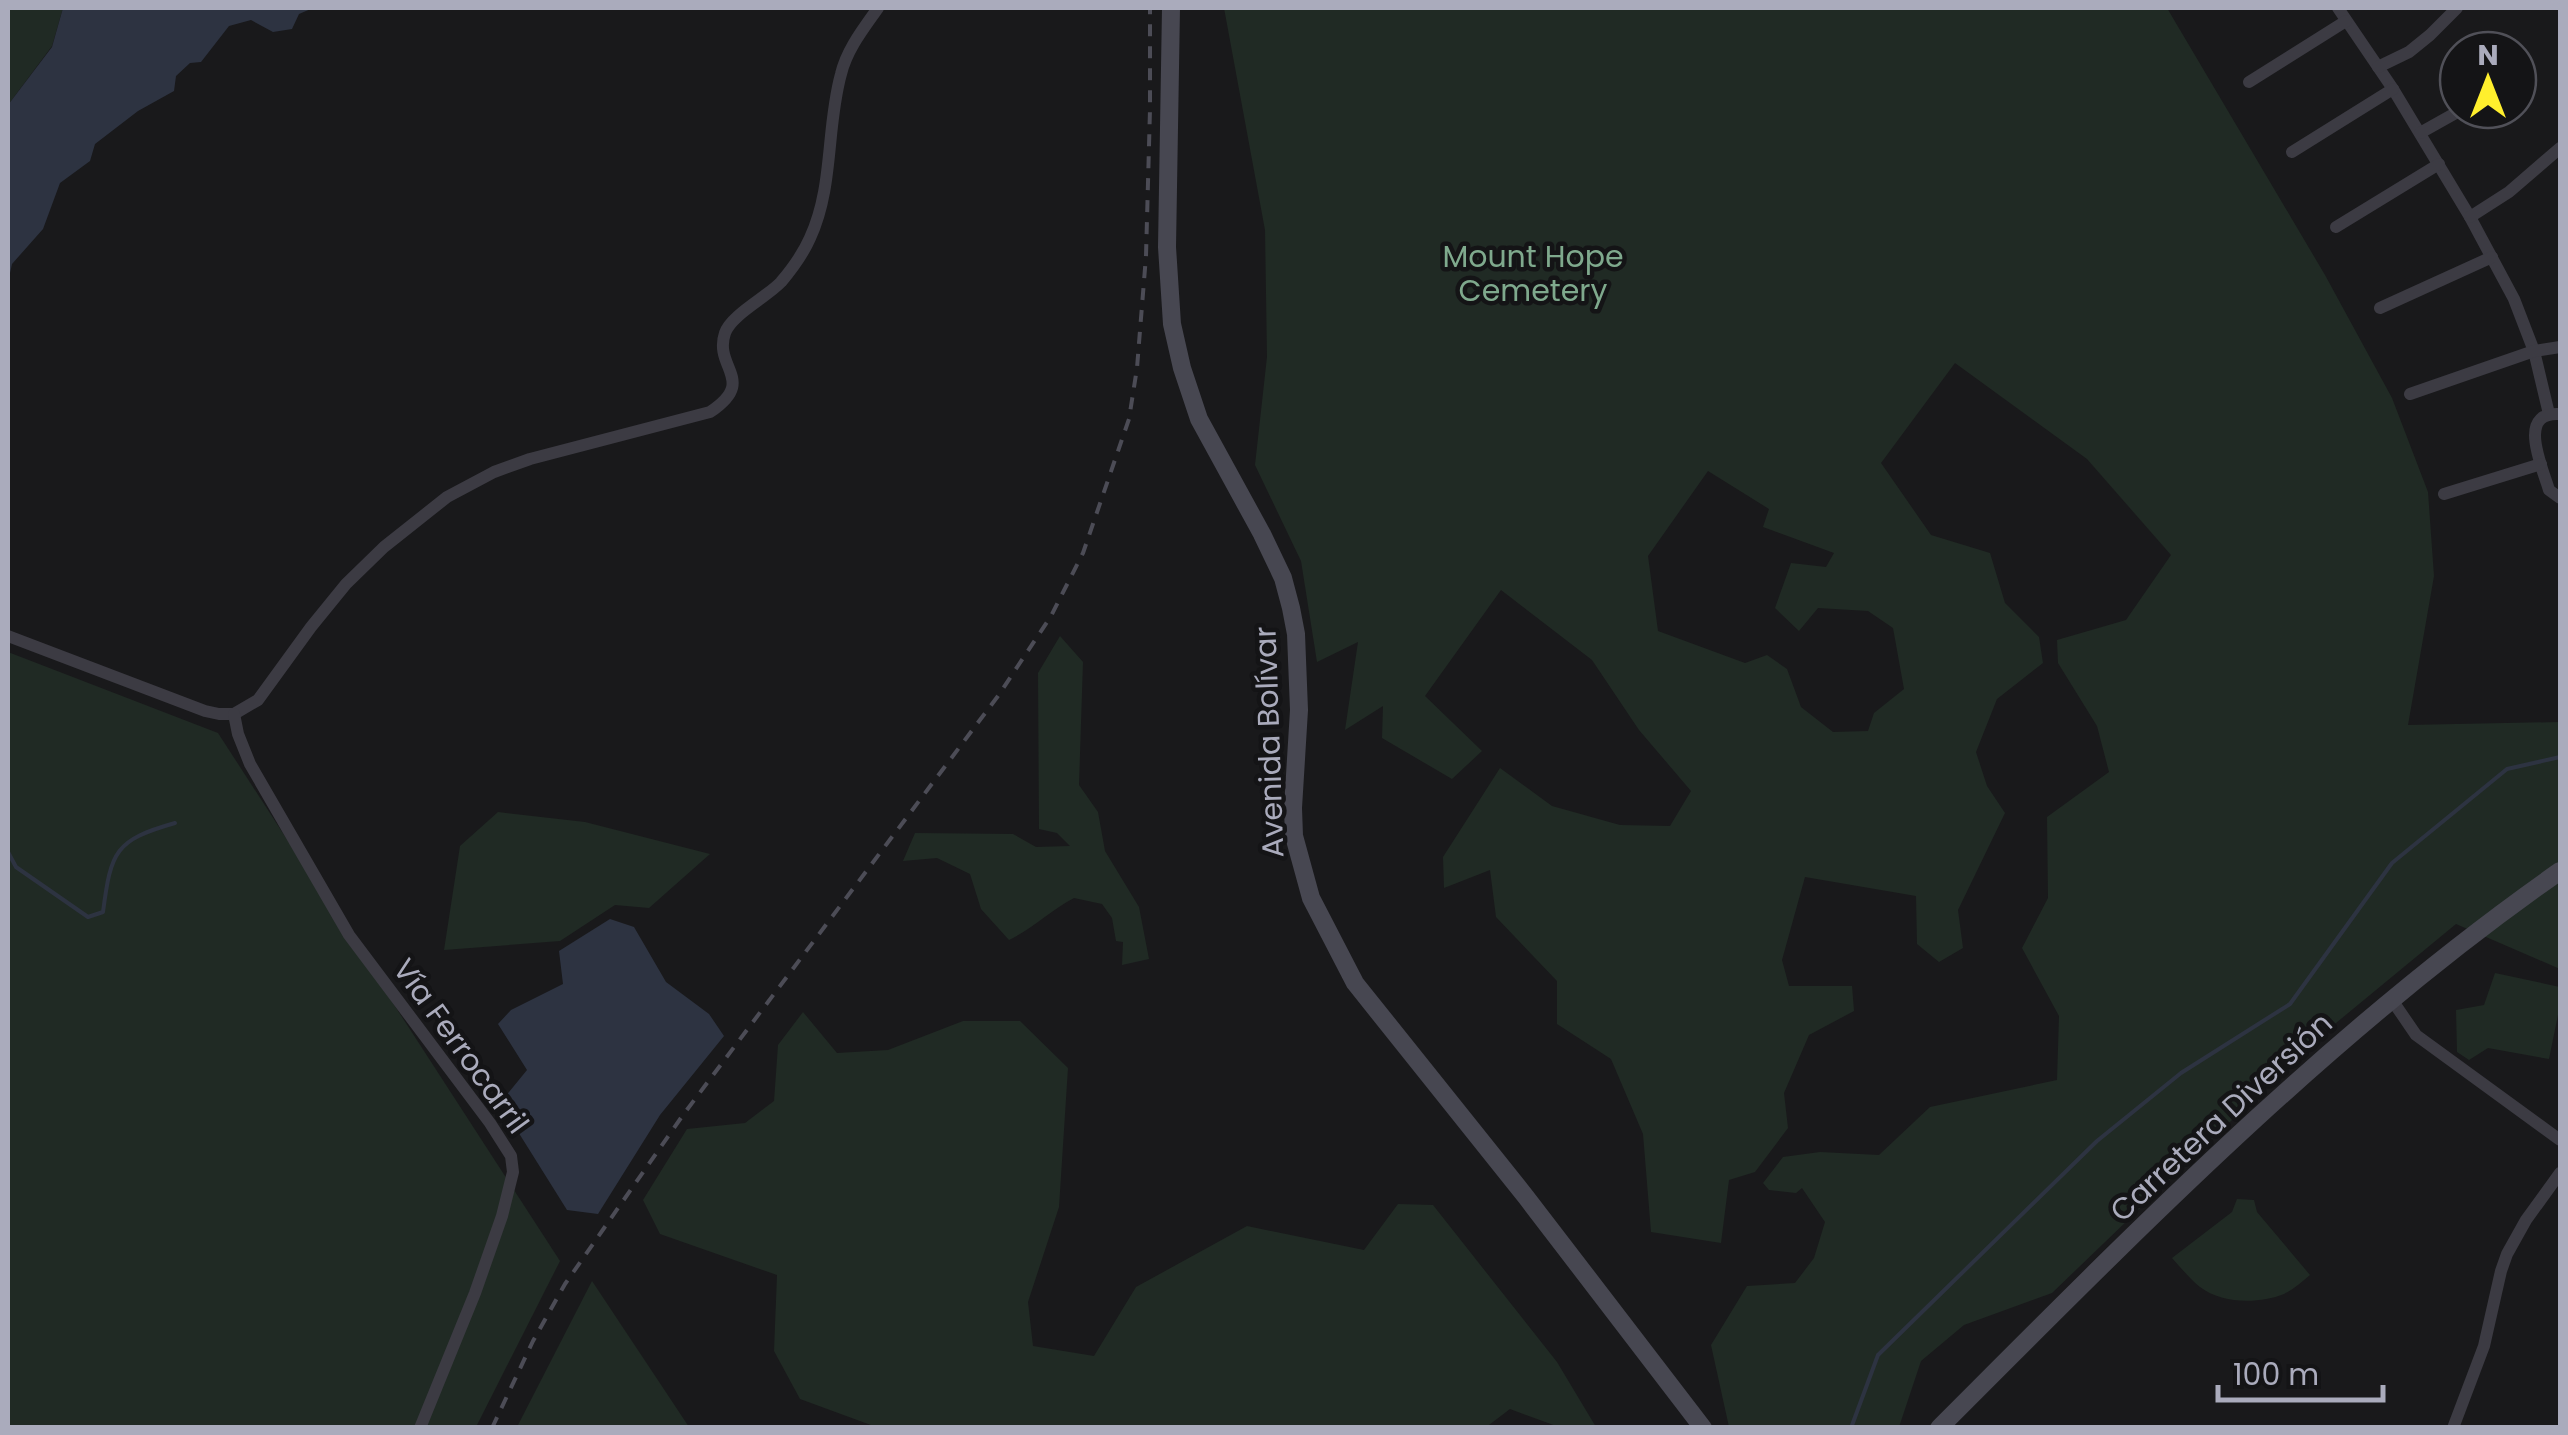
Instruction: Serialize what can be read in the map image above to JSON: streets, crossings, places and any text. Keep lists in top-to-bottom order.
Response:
{
  "streets": {
    "main road": ["Avenida Bolívar", "Carretera Diversión"],
    "street": ["Vía Ferrocarril"]
  },
  "parks": ["Mount Hope Cemetery"],
  "scale_bar": "100 m",
  "north": "top"
}
